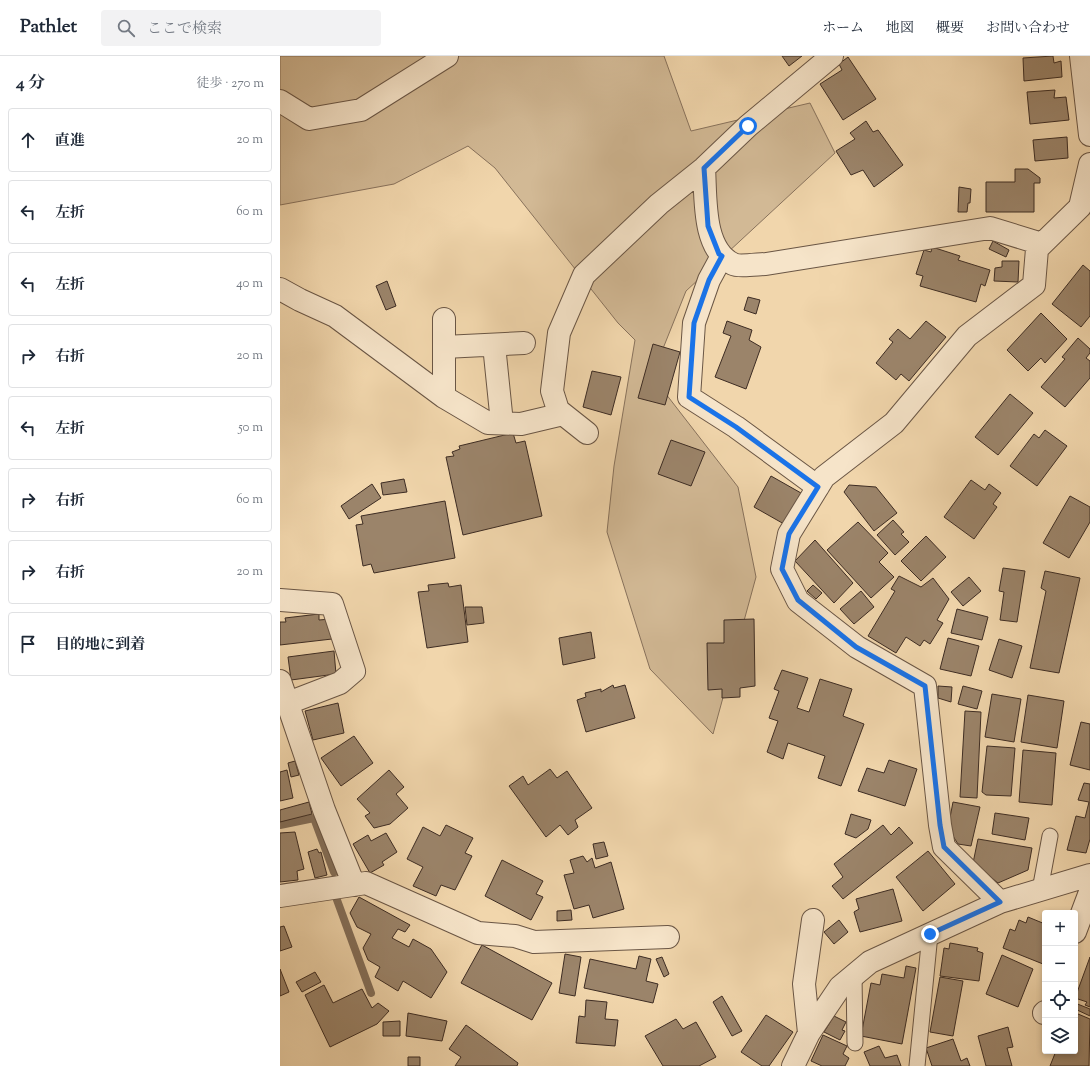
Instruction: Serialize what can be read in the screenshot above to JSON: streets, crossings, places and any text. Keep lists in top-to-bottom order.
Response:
{
  "page": {
    "header": "Pathlet",
    "search": "ここで検索",
    "nav": [
      "ホーム",
      "地図",
      "概要",
      "お問い合わせ"
    ],
    "heading": ["4 分", "徒歩 · 270 m"],
    "list": [
      ["直進", "20 m"],
      ["左折", "60 m"],
      ["左折", "40 m"],
      ["右折", "20 m"],
      ["左折", "50 m"],
      ["右折", "60 m"],
      ["右折", "20 m"],
      "目的地に到着"
    ],
    "map_buttons": ["+", "−"]
  }
}
